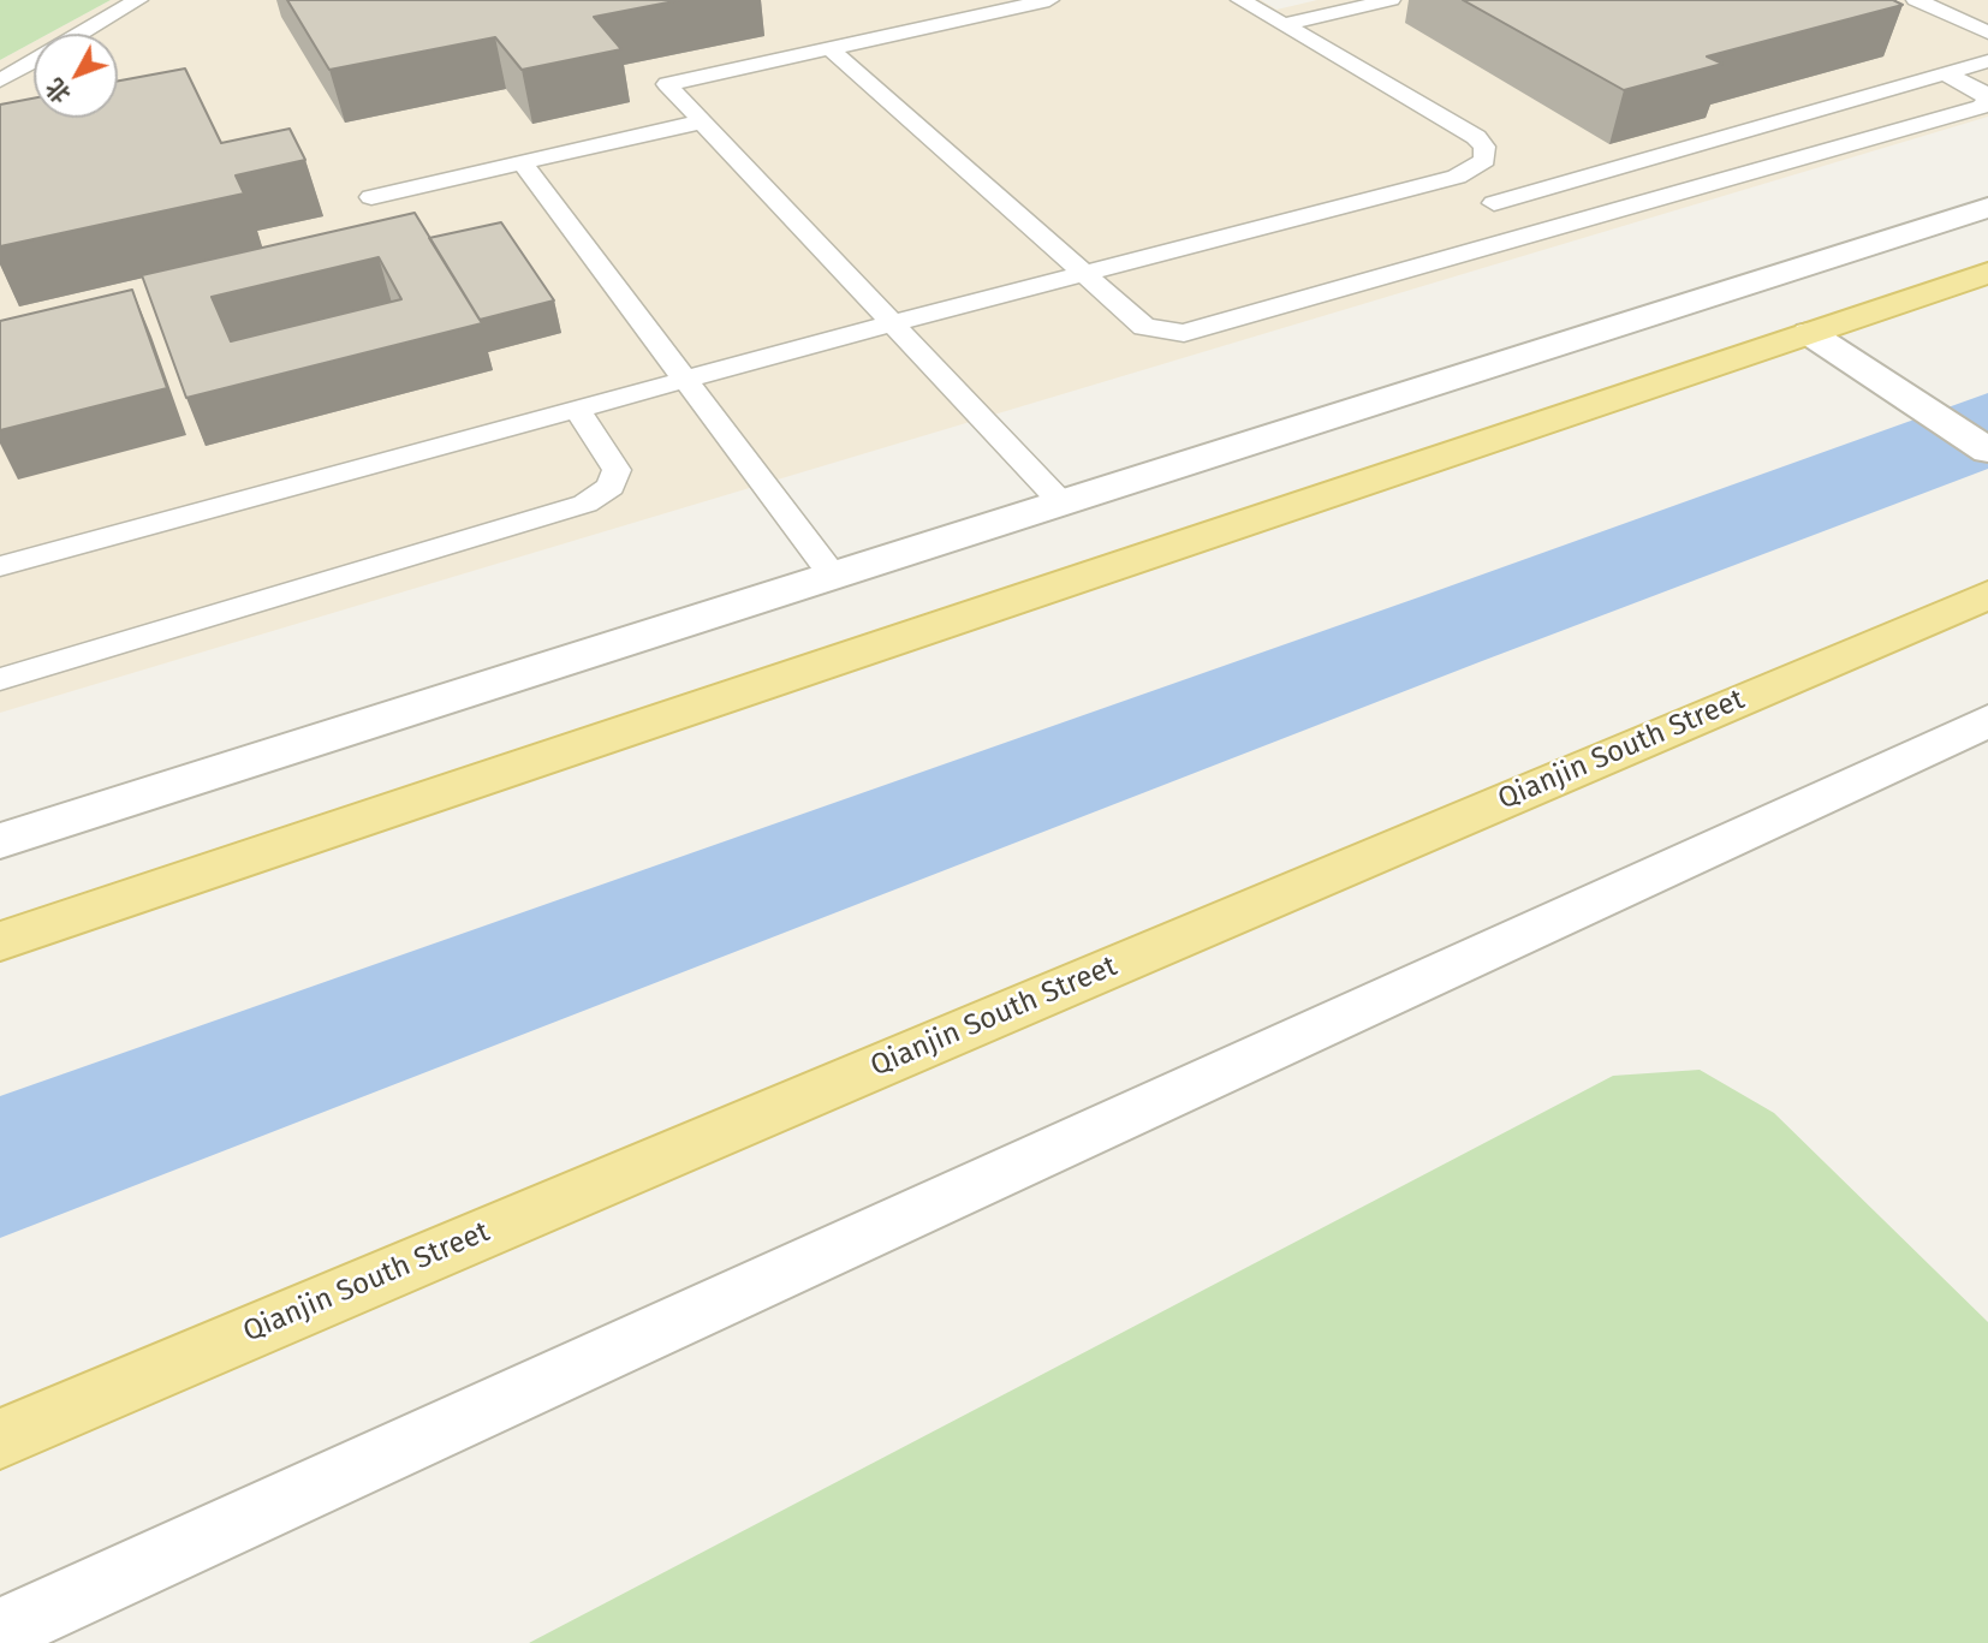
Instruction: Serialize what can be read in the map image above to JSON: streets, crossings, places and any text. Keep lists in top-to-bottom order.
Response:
{
  "streets": {
    "main road": ["Qianjin South Street"]
  },
  "north": "bottom left"
}
